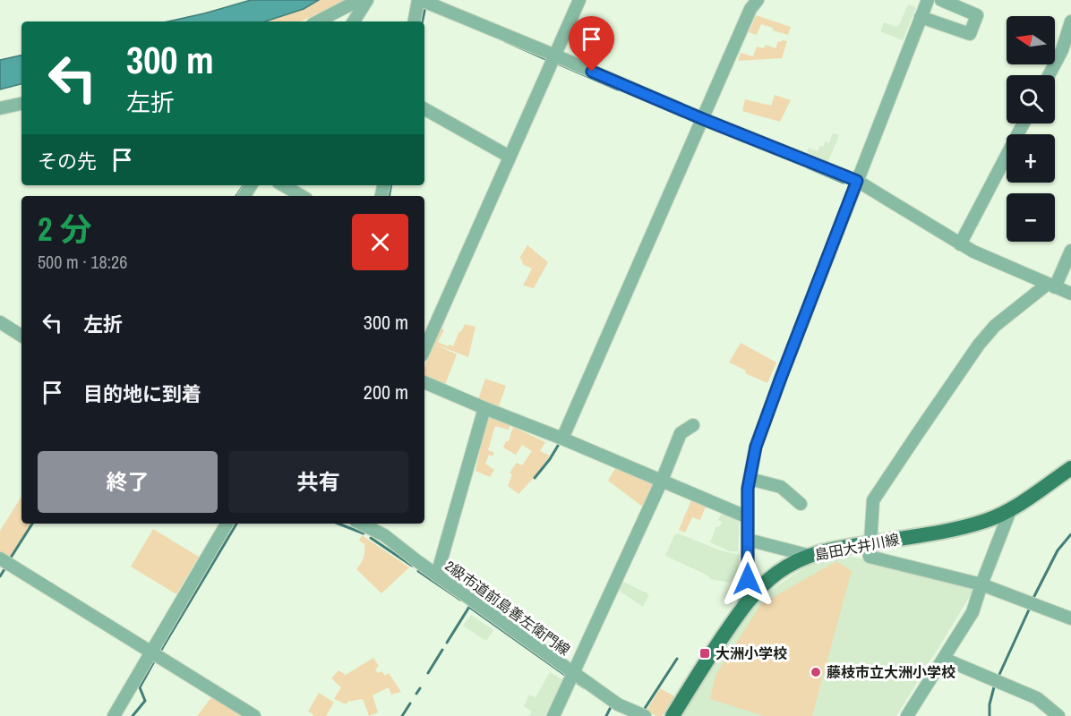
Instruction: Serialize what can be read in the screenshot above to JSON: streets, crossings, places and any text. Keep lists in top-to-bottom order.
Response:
{
  "streets": {
    "main road": ["島田大井川線"],
    "street": ["2級市道前島善左衛門線"]
  },
  "places": {
    "transit": ["大洲小学校"],
    "other": ["藤枝市立大洲小学校"]
  },
  "north": "left",
  "page": {
    "map_buttons": ["+", "−"],
    "turn": ["300 m", "左折"],
    "then": "その先",
    "heading": ["2 分", "500 m · 18:26"],
    "list": [
      {
        "name": "左折",
        "value": "300 m"
      },
      {
        "name": "目的地に到着",
        "value": "200 m"
      }
    ],
    "buttons": ["終了", "共有"]
  }
}
